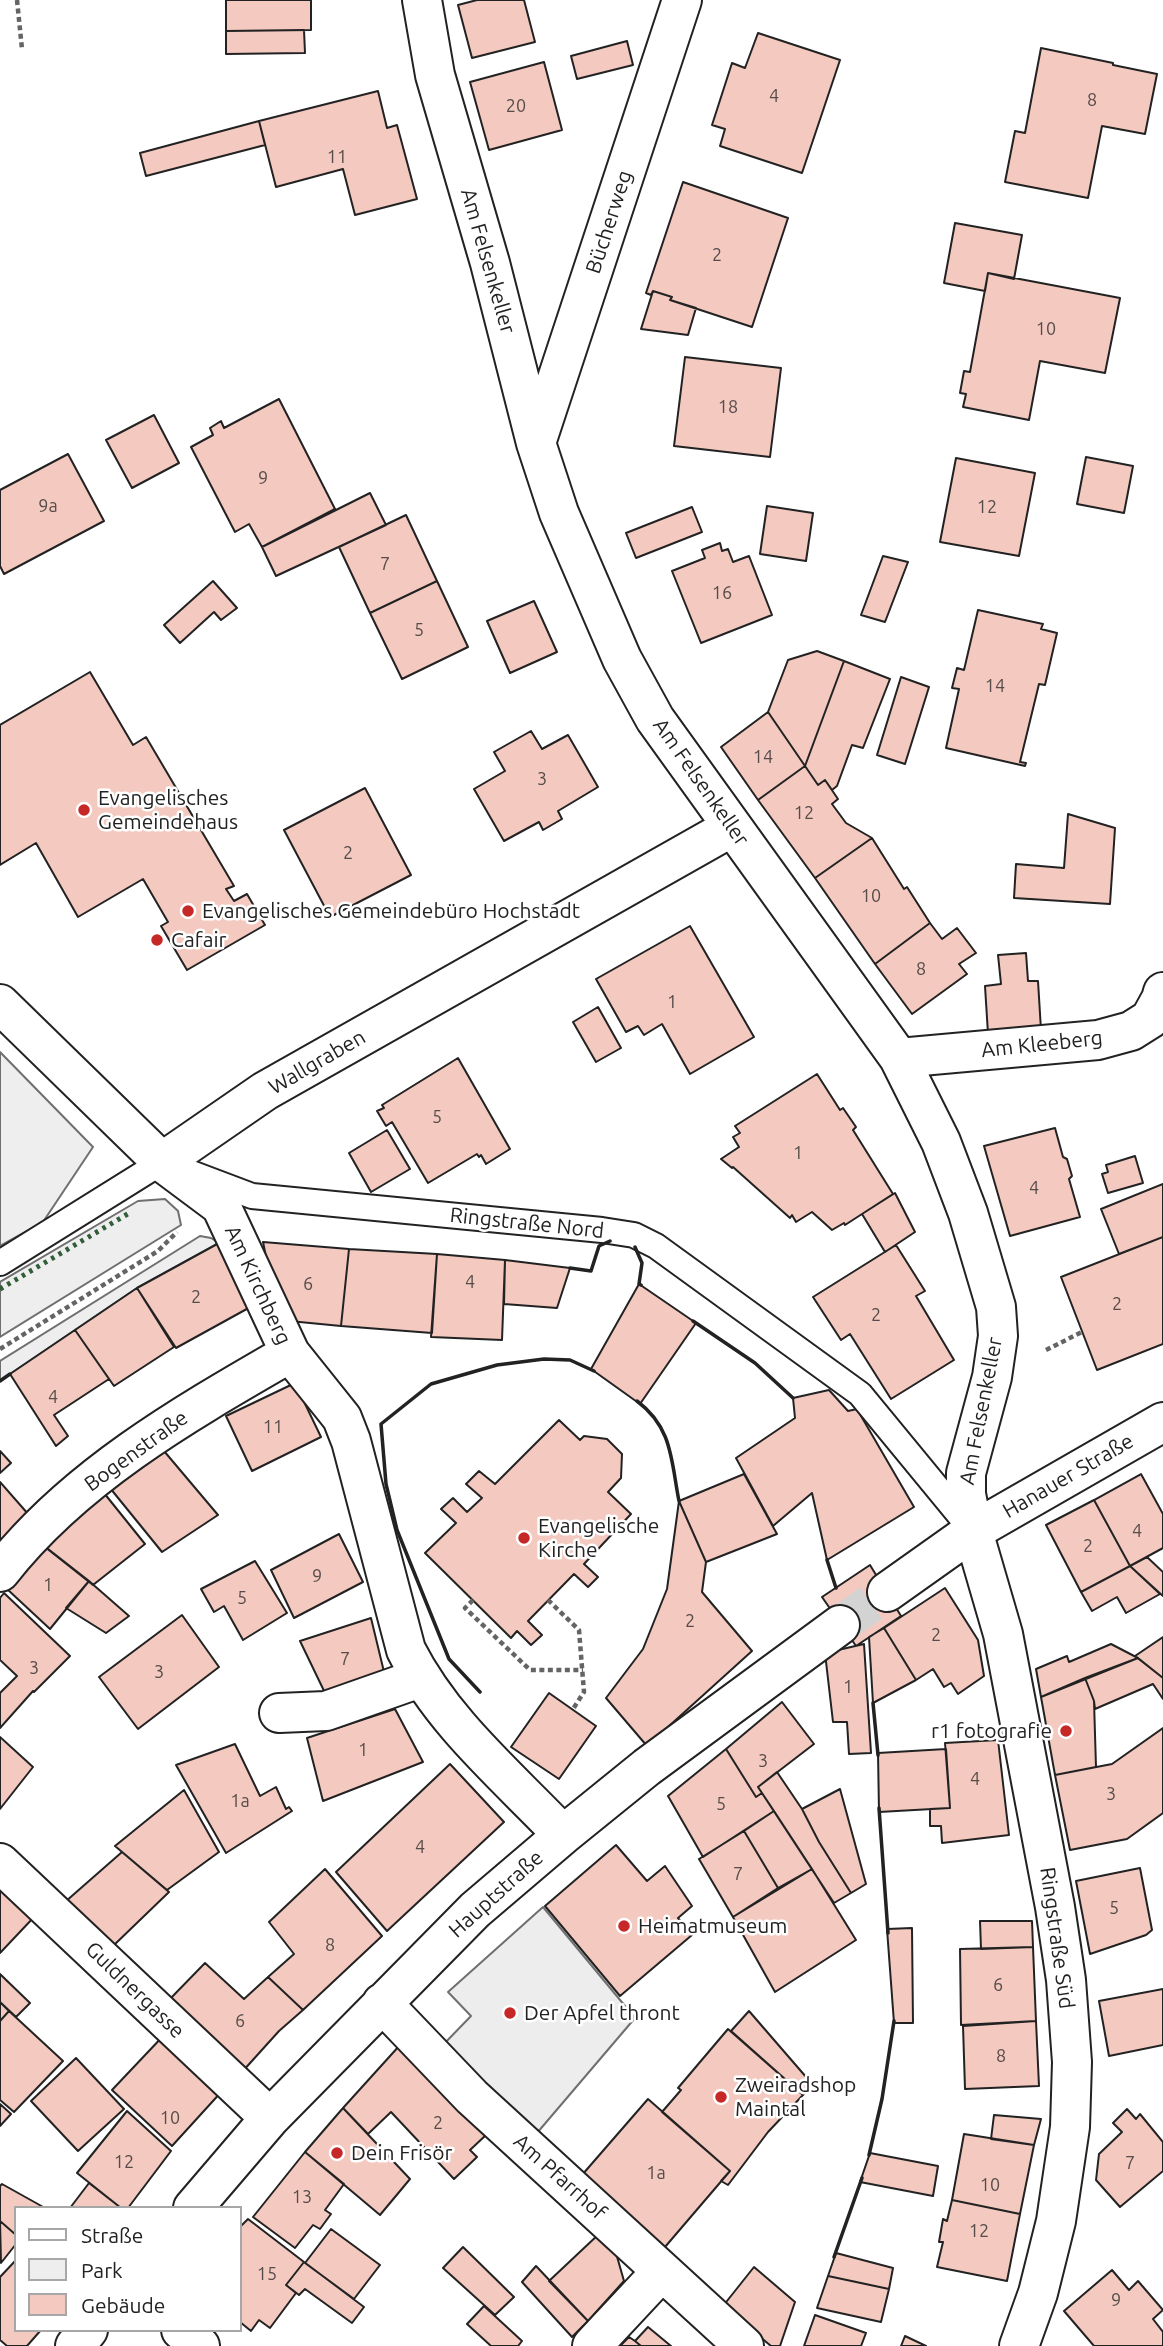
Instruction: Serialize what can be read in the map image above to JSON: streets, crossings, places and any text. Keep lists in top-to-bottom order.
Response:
{
  "streets": {
    "street": [
      "Bücherweg",
      "Am Felsenkeller",
      "Am Kleeberg",
      "Wallgraben",
      "Am Kirchberg",
      "Bogenstraße",
      "Hanauer Straße",
      "Hauptstraße",
      "Ringstraße Süd",
      "Guldnergasse",
      "Am Pfarrhof"
    ],
    "lane": ["Ringstraße Nord"]
  },
  "crossings": [
    ["Bücherweg", "Am Felsenkeller"],
    ["Am Felsenkeller", "Am Kleeberg"],
    ["Am Felsenkeller", "Wallgraben"],
    ["Am Felsenkeller", "Ringstraße Nord"],
    ["Am Felsenkeller", "Hanauer Straße"],
    ["Am Felsenkeller", "Ringstraße Süd"],
    ["Wallgraben", "Ringstraße Nord"],
    ["Wallgraben", "Am Kirchberg"],
    ["Ringstraße Nord", "Am Kirchberg"],
    ["Ringstraße Nord", "Hanauer Straße"],
    ["Ringstraße Nord", "Ringstraße Süd"],
    ["Am Kirchberg", "Bogenstraße"],
    ["Am Kirchberg", "Hauptstraße"],
    ["Hanauer Straße", "Ringstraße Süd"],
    ["Hauptstraße", "Guldnergasse"],
    ["Hauptstraße", "Am Pfarrhof"]
  ],
  "places": [
    "Evangelisches Gemeindehaus",
    "Evangelisches Gemeindebüro Hochstadt",
    "Cafair",
    "Evangelische Kirche",
    "r1 fotografie",
    "Heimatmuseum",
    "Der Apfel thront",
    "Zweiradshop Maintal",
    "Dein Frisör"
  ],
  "house_numbers": [
    "4",
    "8",
    "20",
    "11",
    "2",
    "10",
    "18",
    "9",
    "9a",
    "12",
    "7",
    "16",
    "5",
    "14",
    "14",
    "3",
    "12",
    "2",
    "10",
    "8",
    "1",
    "5",
    "1",
    "4",
    "4",
    "6",
    "2",
    "2",
    "2",
    "4",
    "11",
    "4",
    "2",
    "9",
    "1",
    "5",
    "2",
    "2",
    "7",
    "3",
    "3",
    "1",
    "1",
    "3",
    "4",
    "3",
    "1a",
    "5",
    "4",
    "7",
    "5",
    "8",
    "6",
    "6",
    "8",
    "10",
    "2",
    "12",
    "7",
    "1a",
    "10",
    "13",
    "12",
    "15",
    "9"
  ],
  "legend": ["Straße", "Park", "Gebäude"]
}
